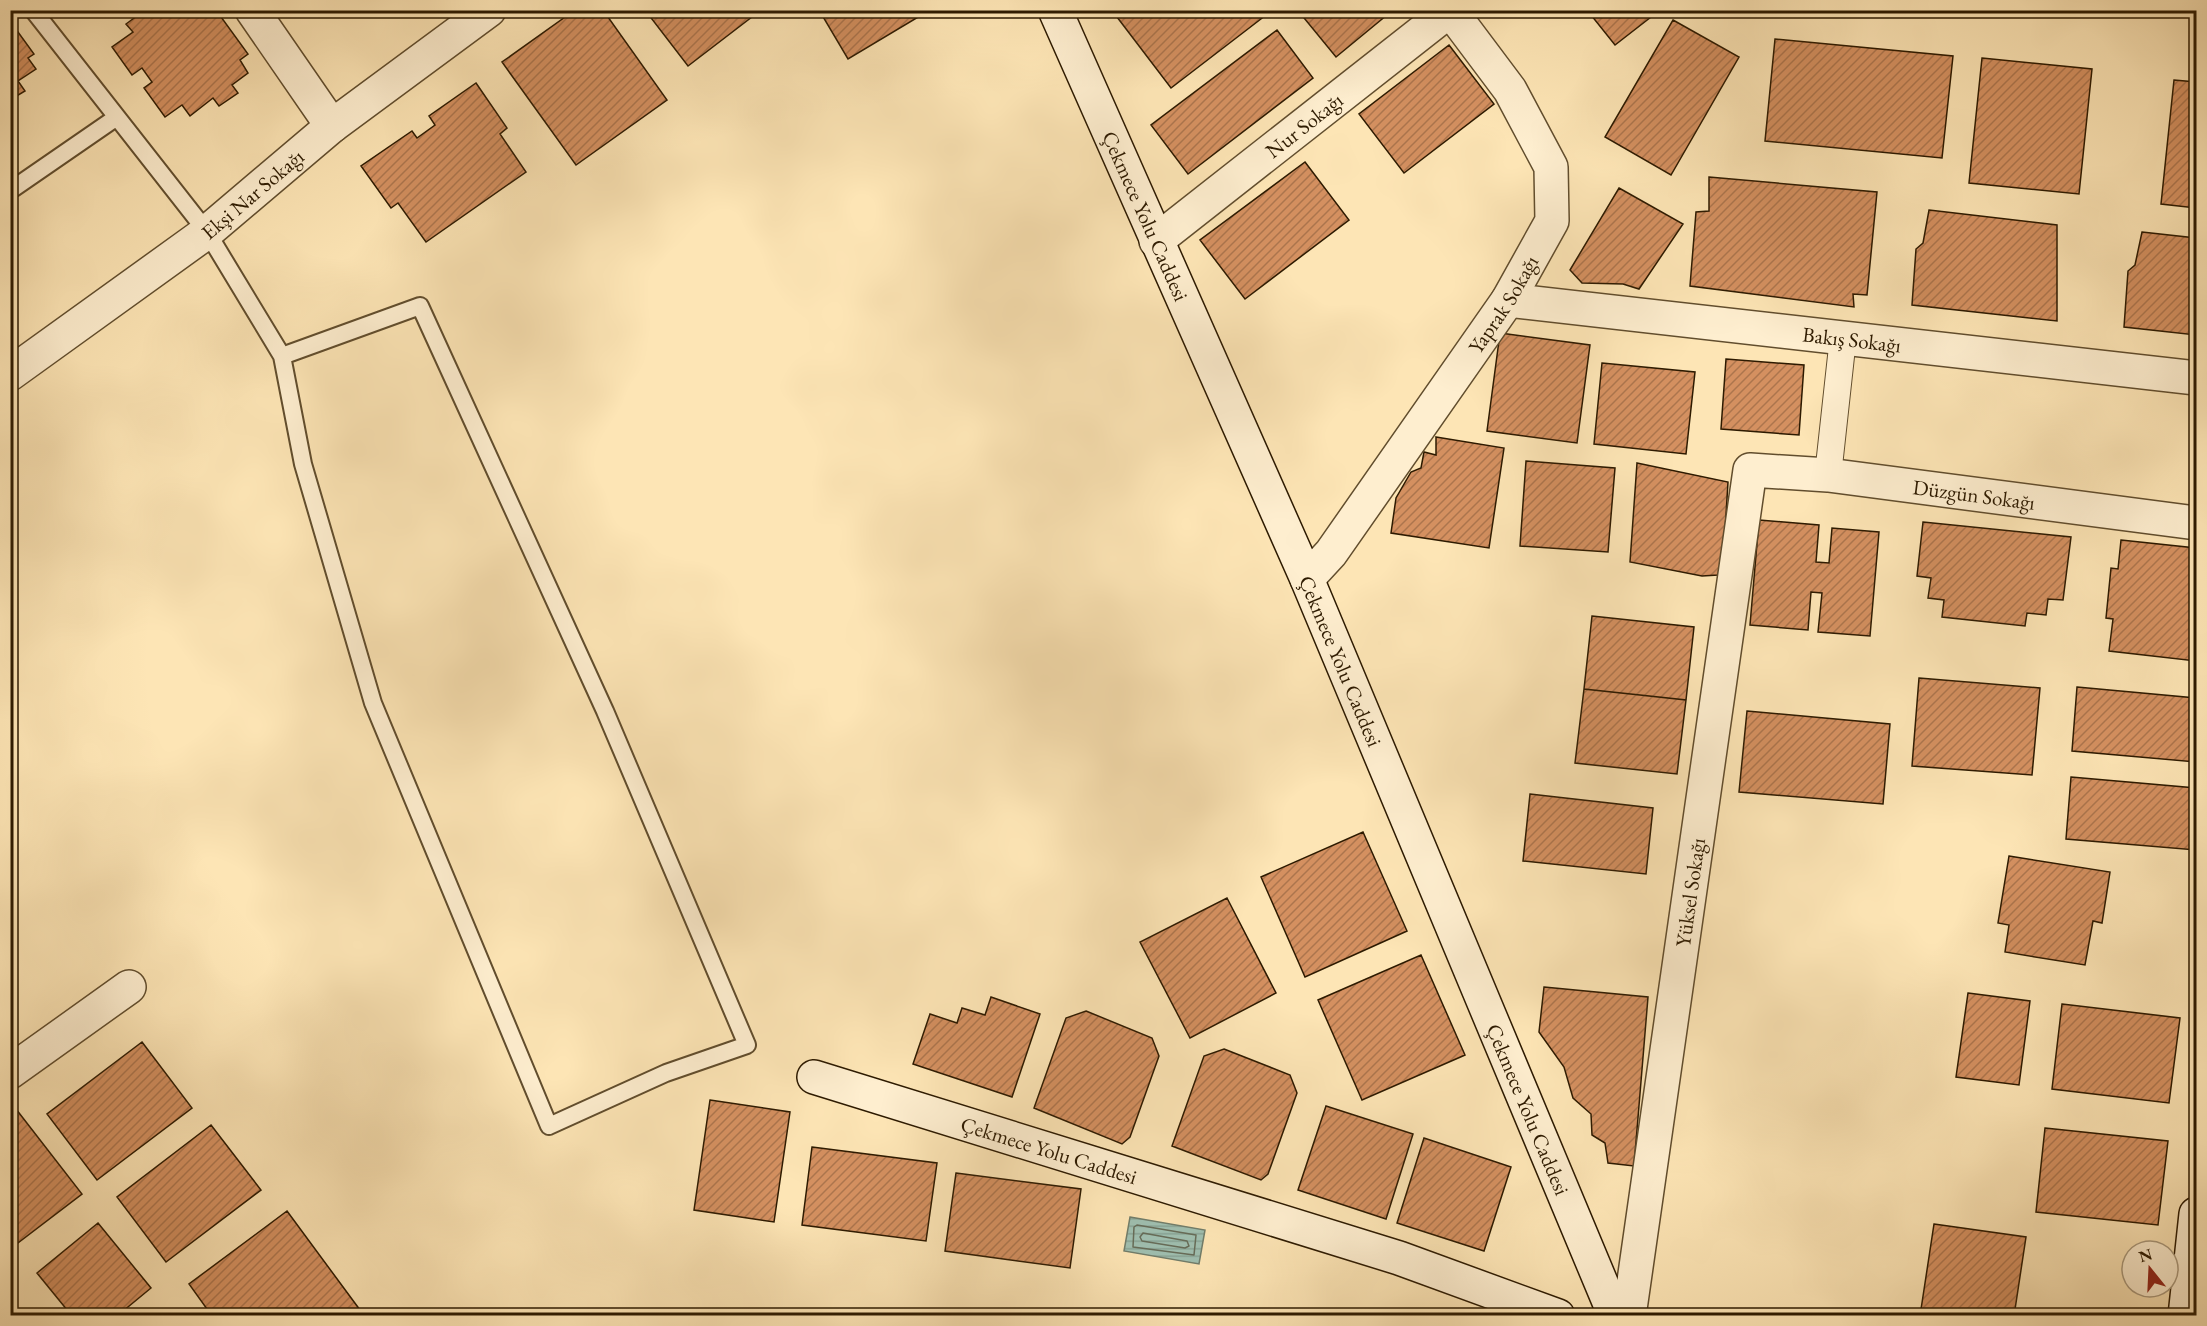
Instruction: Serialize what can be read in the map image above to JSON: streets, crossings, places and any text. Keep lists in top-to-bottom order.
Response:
{
  "streets": {
    "street": [
      "Nur Sokağı",
      "Ekşi Nar Sokağı",
      "Çekmece Yolu Caddesi",
      "Yaprak Sokağı",
      "Bakış Sokağı",
      "Düzgün Sokağı",
      "Yüksel Sokağı"
    ]
  },
  "crossings": [
    ["Nur Sokağı", "Çekmece Yolu Caddesi"],
    ["Nur Sokağı", "Yaprak Sokağı"],
    ["Çekmece Yolu Caddesi", "Yaprak Sokağı"],
    ["Yaprak Sokağı", "Bakış Sokağı"],
    ["Düzgün Sokağı", "Yüksel Sokağı"]
  ],
  "north": "top"
}
